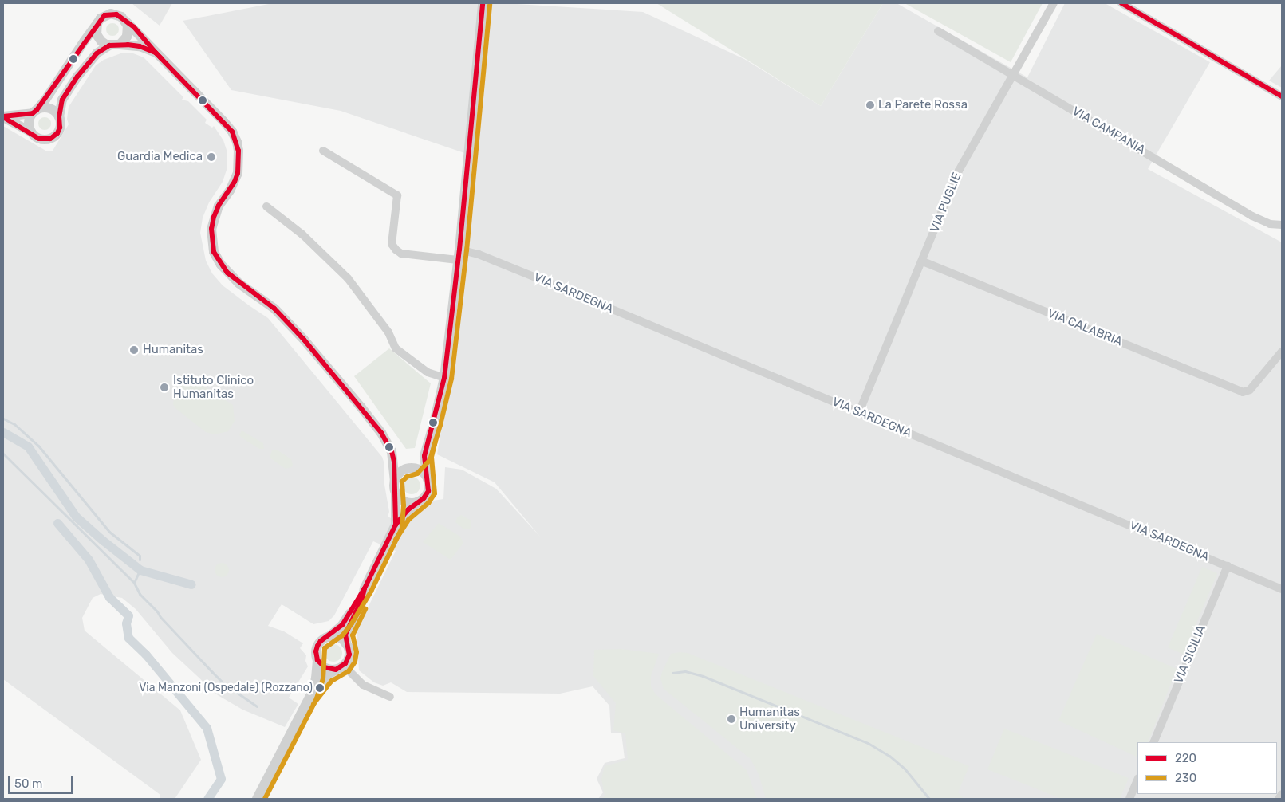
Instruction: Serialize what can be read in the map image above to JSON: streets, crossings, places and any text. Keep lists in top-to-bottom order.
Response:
{
  "streets": {
    "street": [
      "VIA CAMPANIA",
      "VIA PUGLIE",
      "VIA SARDEGNA",
      "VIA CALABRIA",
      "VIA SICILIA"
    ]
  },
  "crossings": [
    ["VIA CAMPANIA", "VIA PUGLIE"],
    ["VIA PUGLIE", "VIA SARDEGNA"],
    ["VIA PUGLIE", "VIA CALABRIA"],
    ["VIA SARDEGNA", "VIA SICILIA"]
  ],
  "places": [
    "La Parete Rossa",
    "Guardia Medica",
    "Humanitas",
    "Istituto Clinico Humanitas",
    "Via Manzoni (Ospedale) (Rozzano)",
    "Humanitas University"
  ],
  "lines": ["transit line 220", "transit line 230"],
  "legend": ["220", "230"],
  "scale_bar": "50 m"
}
